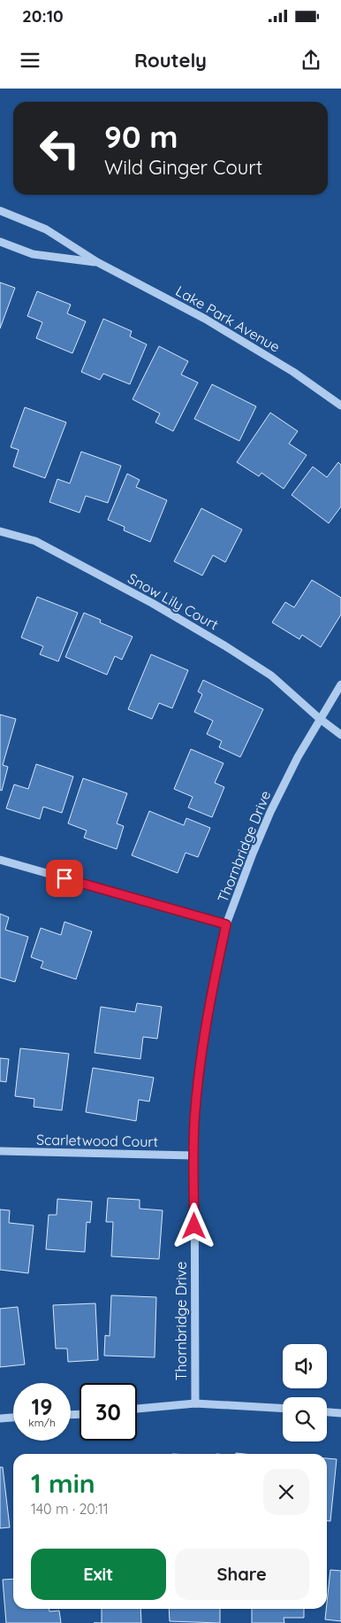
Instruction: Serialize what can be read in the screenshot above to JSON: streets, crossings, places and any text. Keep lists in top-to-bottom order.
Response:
{
  "streets": {
    "street": [
      "Lake Park Avenue",
      "Snow Lily Court",
      "Thornbridge Drive",
      "Scarletwood Court"
    ]
  },
  "crossings": [
    ["Snow Lily Court", "Thornbridge Drive"],
    ["Thornbridge Drive", "Scarletwood Court"]
  ],
  "page": {
    "status": "20:10",
    "header": "Routely",
    "turn": ["90 m", "Wild Ginger Court"],
    "speed": "19 km/h",
    "limit": "30",
    "heading": ["1 min", "140 m · 20:11"],
    "buttons": ["Exit", "Share"]
  }
}
